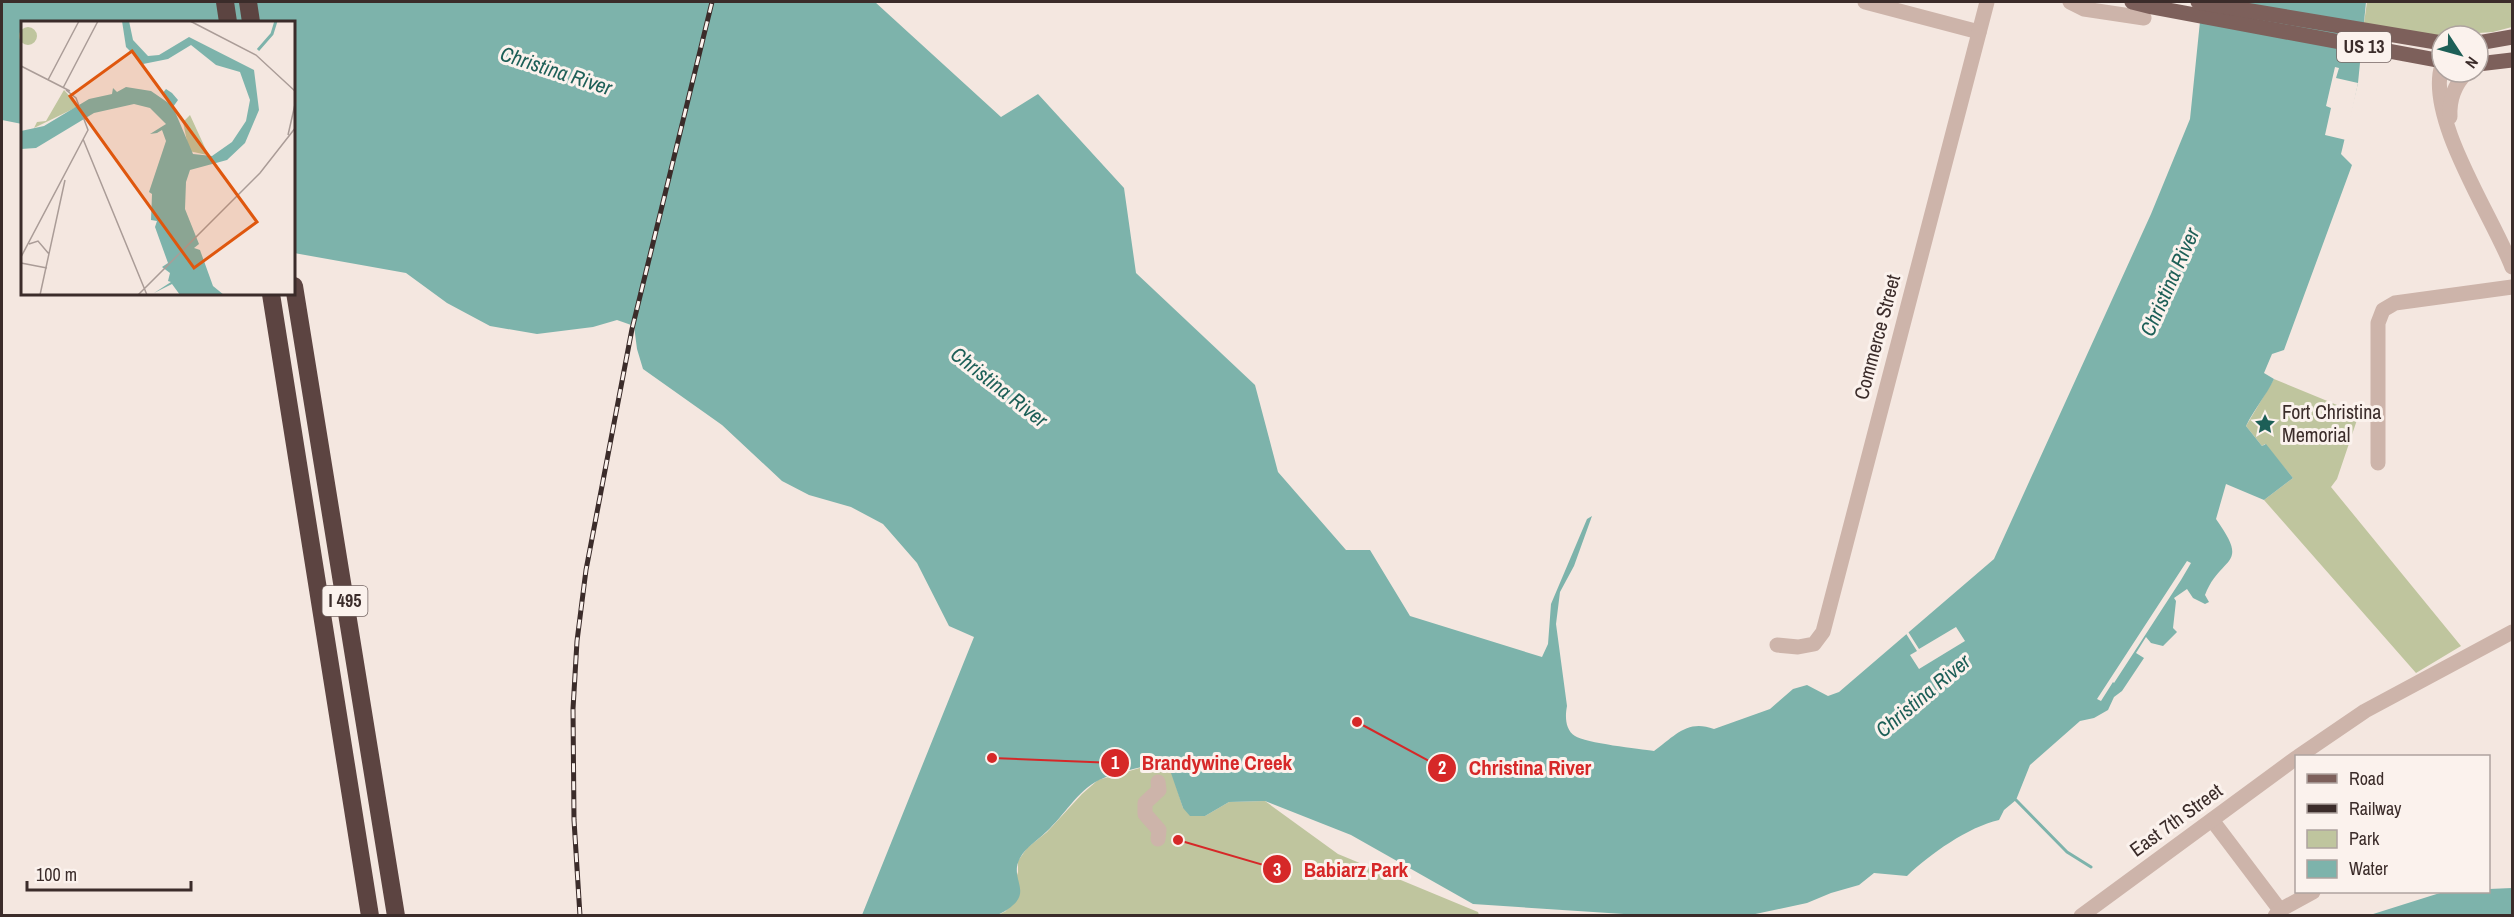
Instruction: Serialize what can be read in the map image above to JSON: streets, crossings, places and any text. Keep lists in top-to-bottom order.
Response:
{
  "streets": {
    "highway": ["I 495"],
    "main road": ["US 13"],
    "street": ["Commerce Street", "East 7th Street"]
  },
  "water": ["Christina River"],
  "places": {
    "place": ["Fort Christina Memorial"],
    "other": ["Christina River", "Brandywine Creek", "Babiarz Park"]
  },
  "legend": [
    "Road",
    "Railway",
    "Park",
    "Water"
  ],
  "scale_bar": "100 m",
  "north": "bottom right"
}
